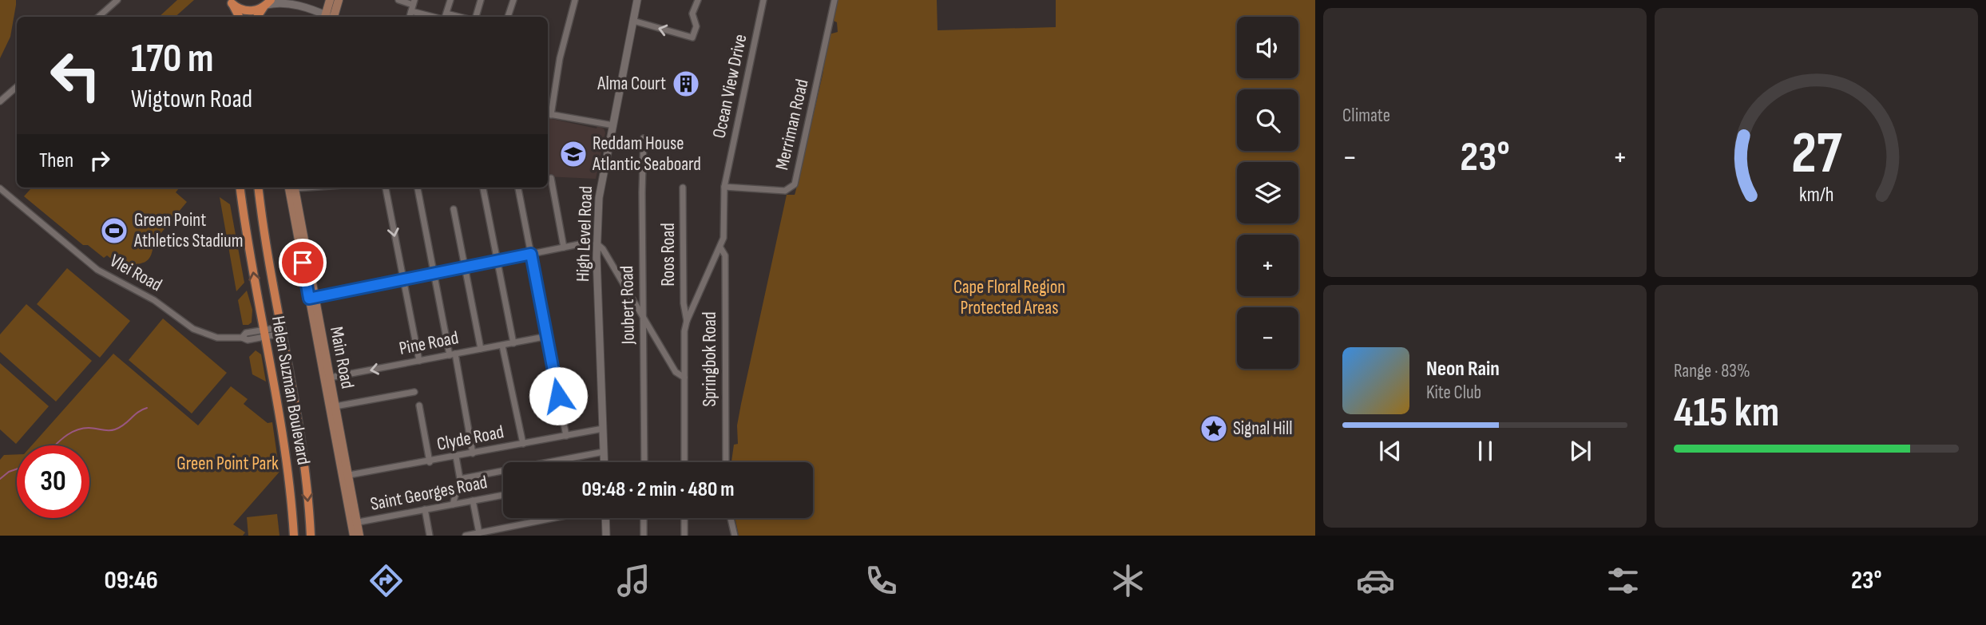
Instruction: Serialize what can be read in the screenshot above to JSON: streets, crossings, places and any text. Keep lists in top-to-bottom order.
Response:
{
  "streets": {
    "main road": ["Main Road", "Helen Suzman Boulevard"],
    "street": [
      "Ocean View Drive",
      "Merriman Road",
      "High Level Road",
      "Roos Road",
      "Vlei Road",
      "Joubert Road",
      "Pine Road",
      "Springbok Road",
      "Clyde Road",
      "Saint Georges Road"
    ]
  },
  "crossings": [
    ["Ocean View Drive", "Merriman Road"],
    ["Ocean View Drive", "Roos Road"],
    ["Ocean View Drive", "Springbok Road"],
    ["High Level Road", "Clyde Road"],
    ["Vlei Road", "Helen Suzman Boulevard"],
    ["Pine Road", "Main Road"],
    ["Main Road", "Clyde Road"],
    ["Main Road", "Saint Georges Road"]
  ],
  "parks": ["Cape Floral Region Protected Areas", "Green Point Park"],
  "places": {
    "building": ["Alma Court"],
    "school or university": ["Reddam House Atlantic Seaboard"],
    "sports": ["Green Point Athletics Stadium"],
    "place": ["Signal Hill"]
  },
  "page": {
    "tile": [
      "Climate",
      ["Range · 83%", "415 km"]
    ],
    "map_buttons": ["+", "−"],
    "turn": ["170 m", "Wigtown Road"],
    "then": "Then",
    "heat": ["−", "23°", "+"],
    "song": ["Neon Rain", "Kite Club"],
    "limit": "30",
    "trip": "09:48 · 2 min · 480 m",
    "tabs": ["09:46", "23°"],
    "gauge": ["27", "km/h"]
  }
}
